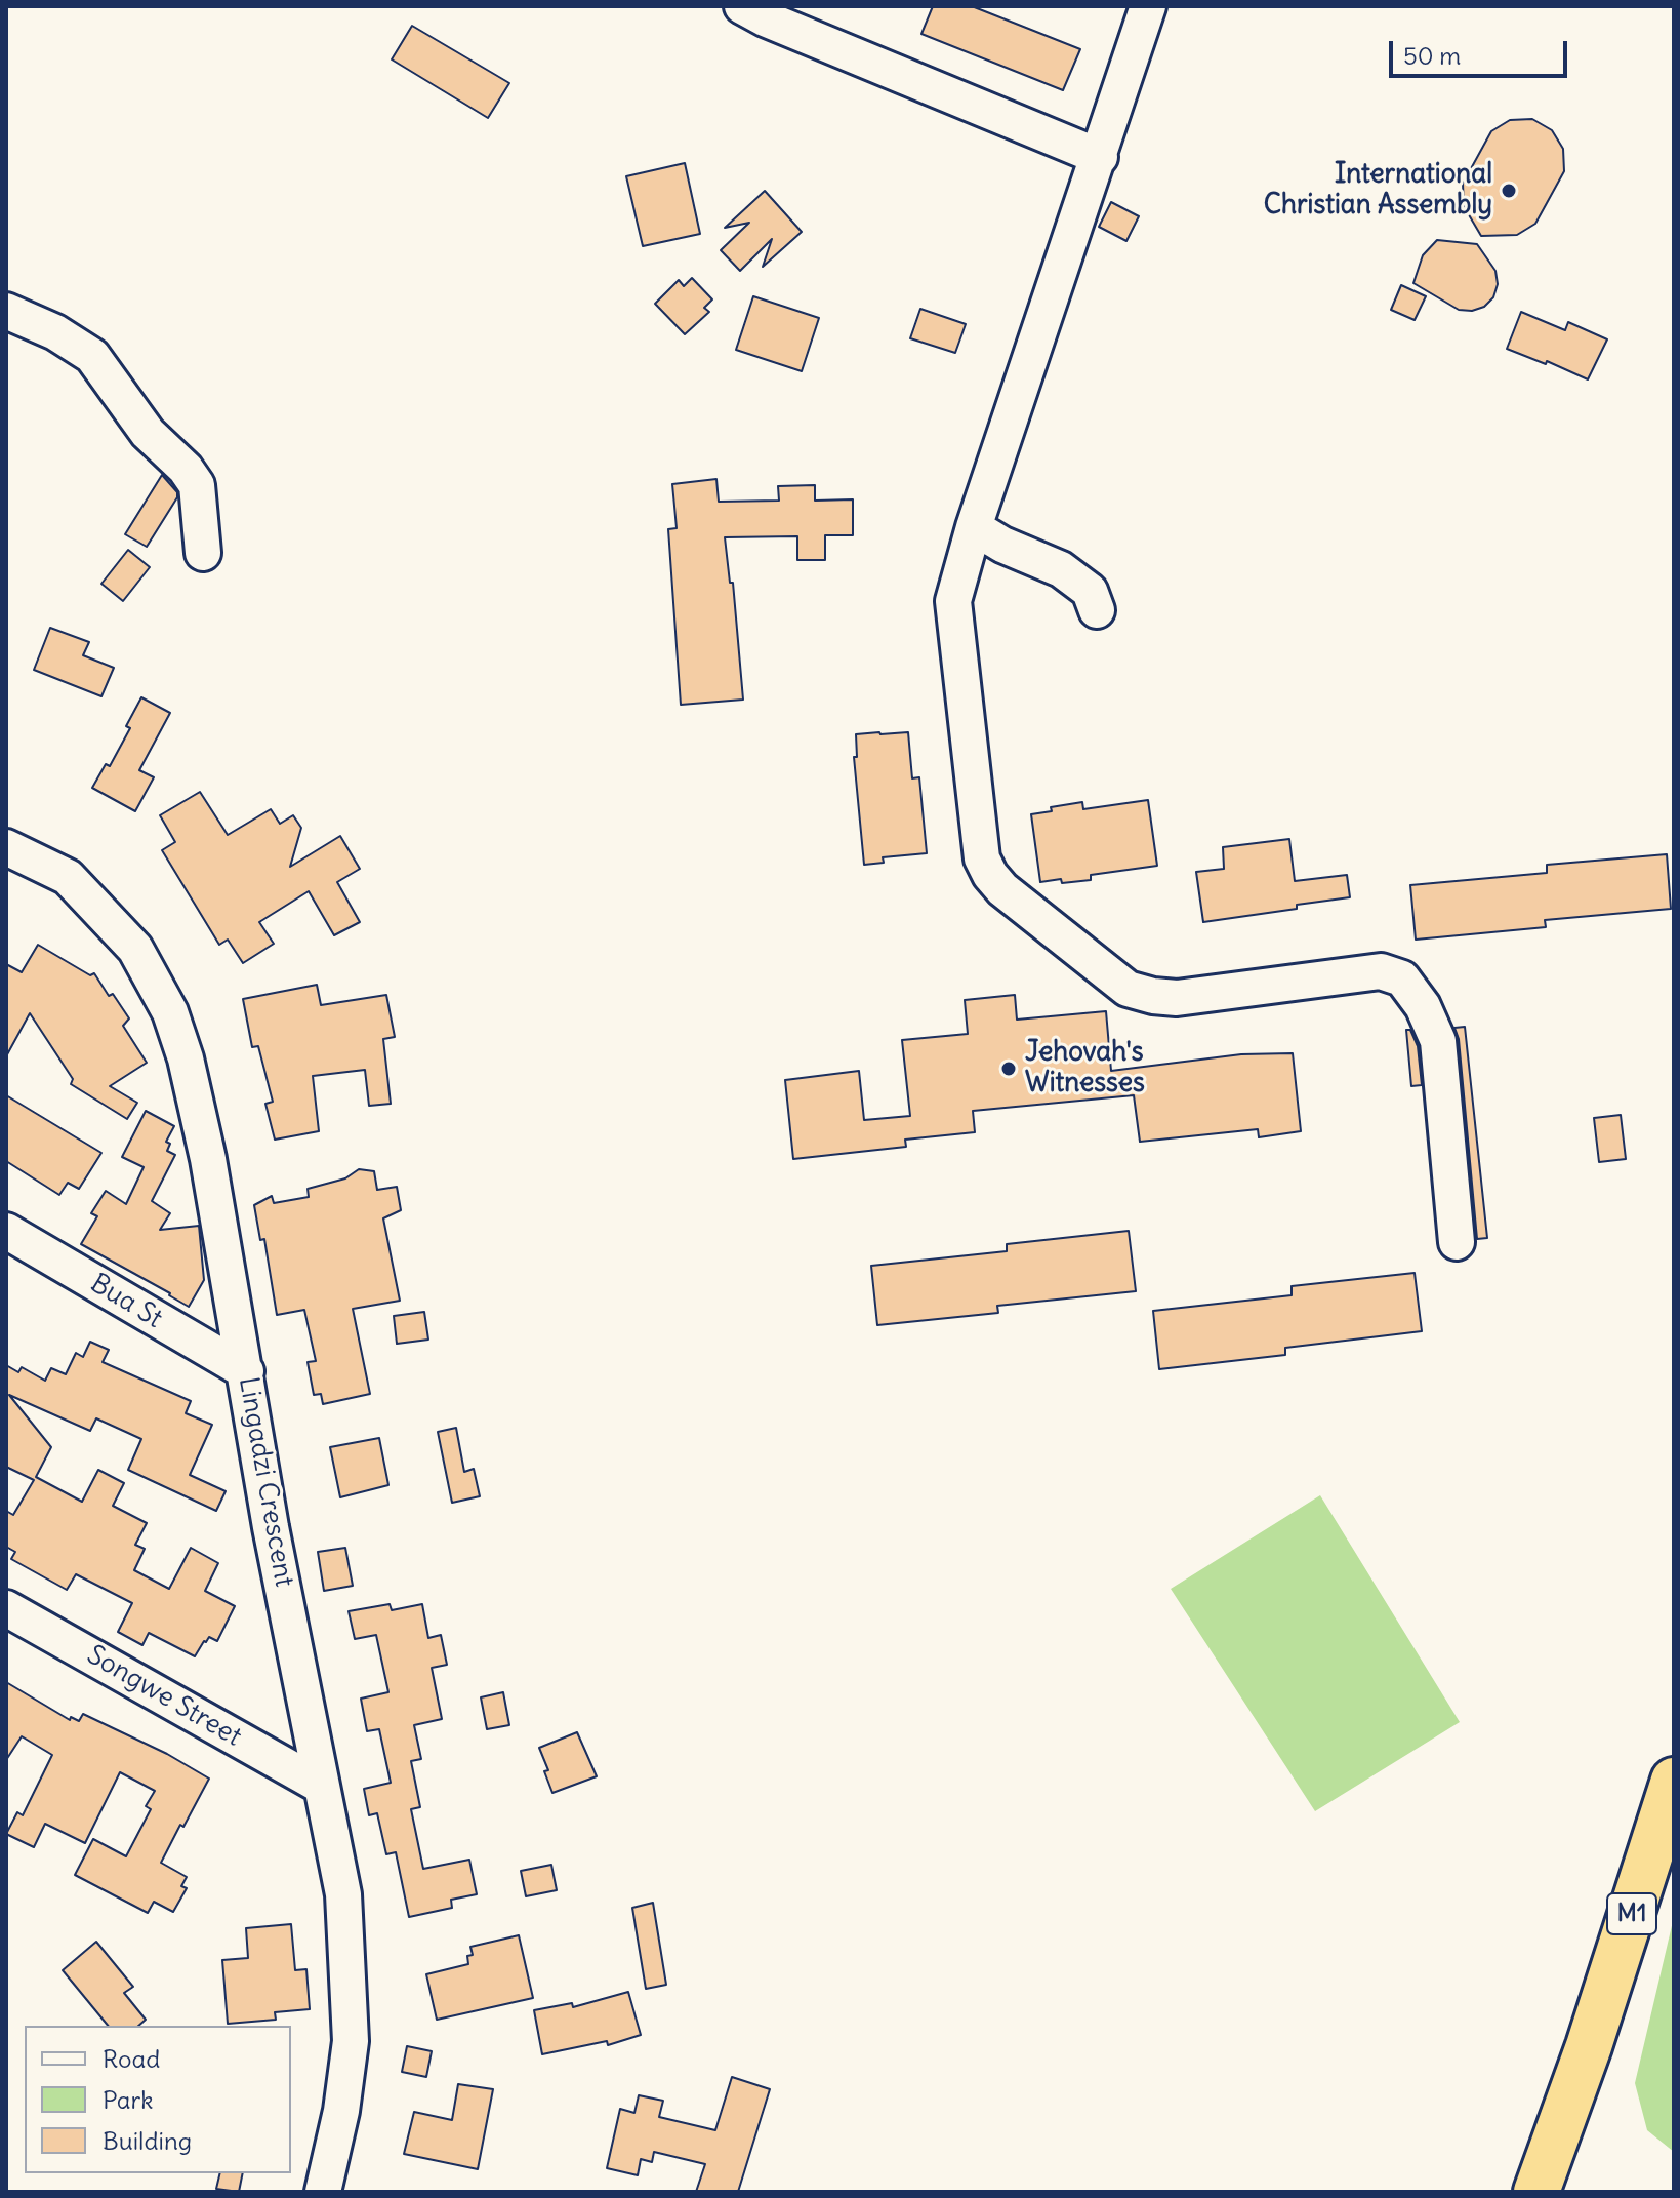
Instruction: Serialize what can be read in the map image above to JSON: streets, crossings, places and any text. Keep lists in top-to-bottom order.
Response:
{
  "streets": {
    "highway": ["M1"],
    "street": ["Bua St", "Lingadzi Crescent", "Songwe Street"]
  },
  "crossings": [
    ["Bua St", "Lingadzi Crescent"],
    ["Lingadzi Crescent", "Songwe Street"]
  ],
  "places": ["International Christian Assembly", "Jehovah's Witnesses"],
  "legend": ["Road", "Park", "Building"],
  "scale_bar": "50 m"
}
